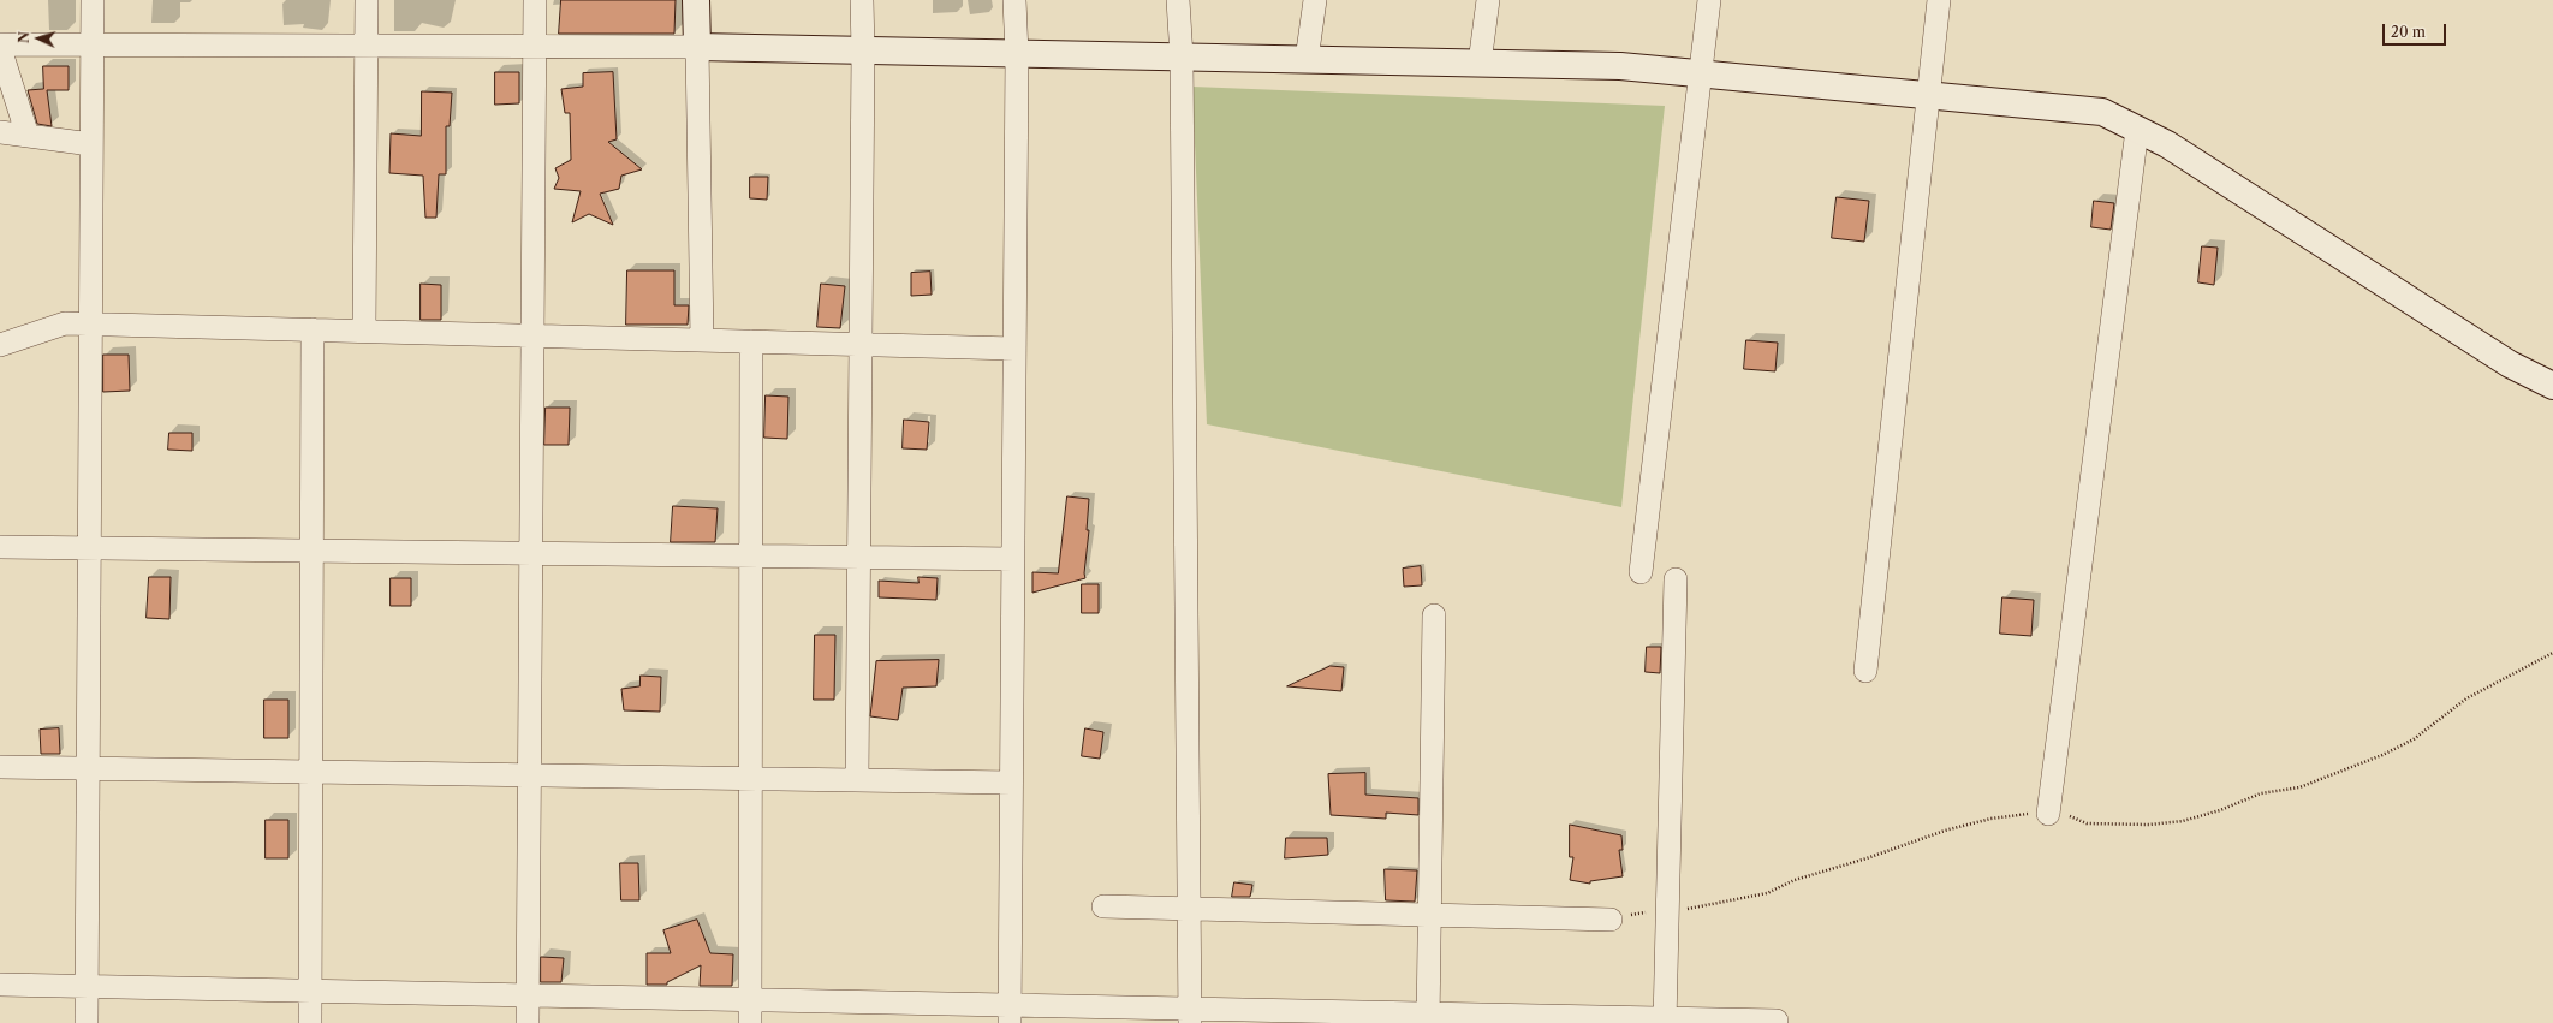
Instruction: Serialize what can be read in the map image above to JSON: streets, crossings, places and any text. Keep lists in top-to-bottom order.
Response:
{
  "scale_bar": "20 m",
  "north": "left"
}
